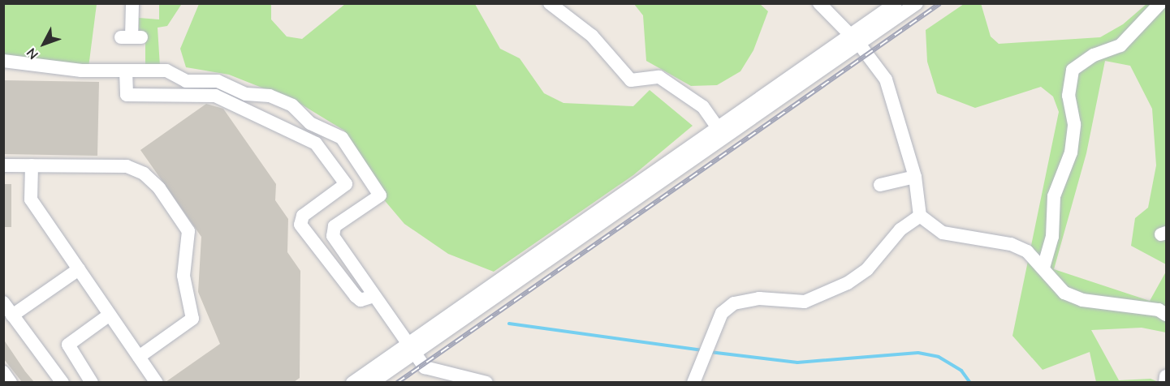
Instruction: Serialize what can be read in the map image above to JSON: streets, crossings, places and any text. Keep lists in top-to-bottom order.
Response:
{
  "north": "bottom left"
}
